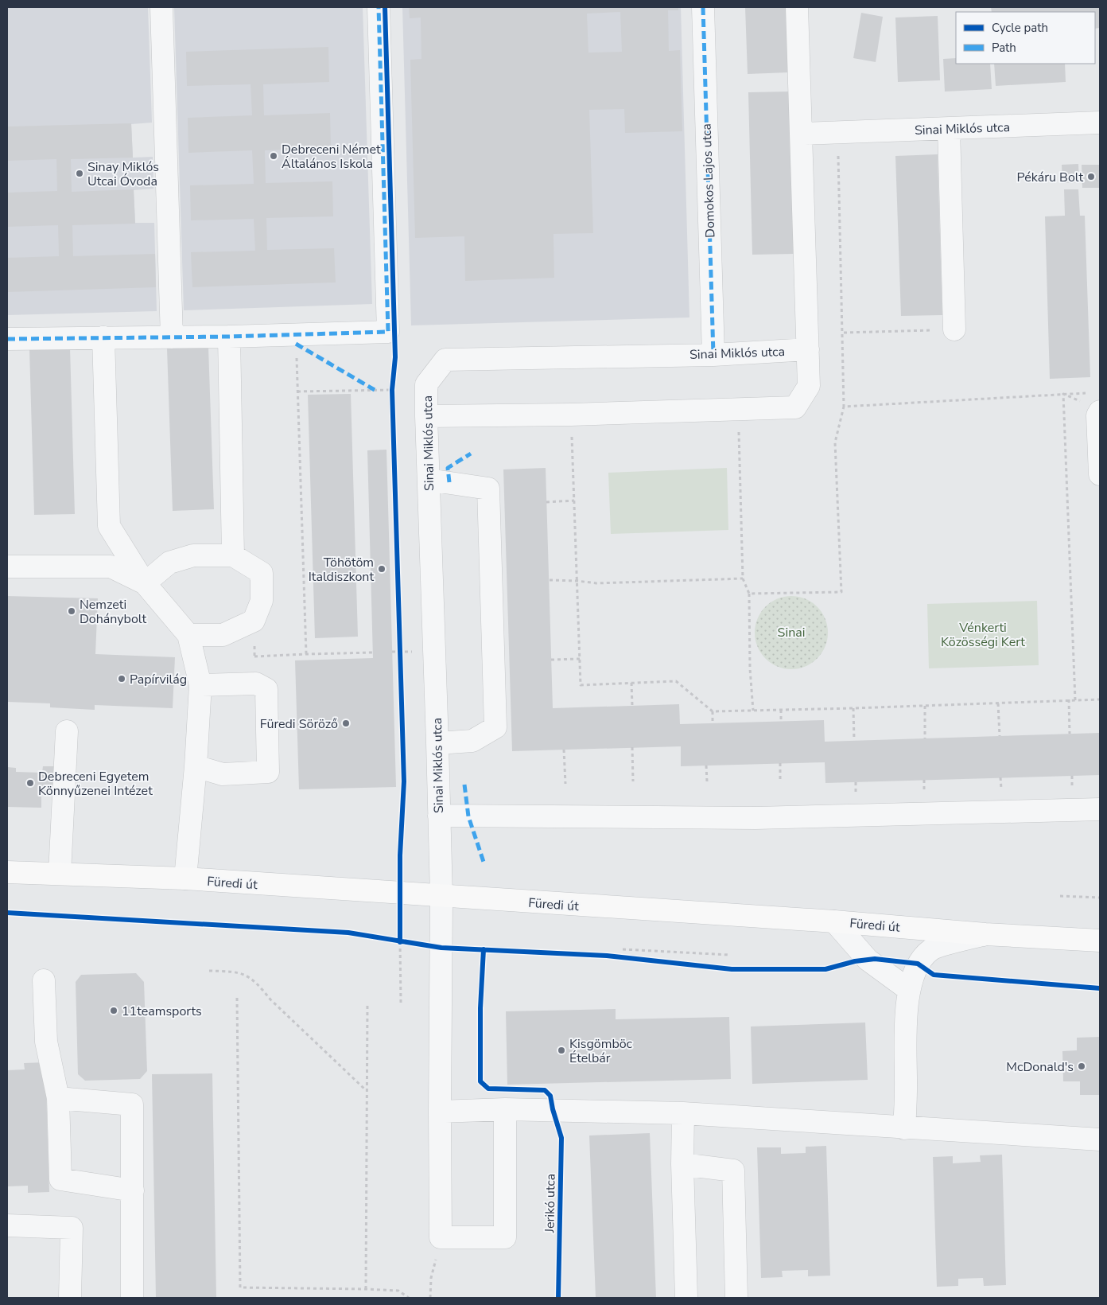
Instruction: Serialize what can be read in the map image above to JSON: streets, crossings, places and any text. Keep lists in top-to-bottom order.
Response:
{
  "streets": {
    "main road": ["Füredi út"],
    "street": ["Sinai Miklós utca", "Domokos Lajos utca"],
    "cycle path": ["Jerikó utca"]
  },
  "crossings": [
    ["Sinai Miklós utca", "Domokos Lajos utca"],
    ["Sinai Miklós utca", "Füredi út"]
  ],
  "parks": ["Vénkerti Közösségi Kert", "Sinai"],
  "places": [
    "Debreceni Német Általános Iskola",
    "Sinay Miklós Utcai Óvoda",
    "Pékáru Bolt",
    "Töhötöm Italdiszkont",
    "Nemzeti Dohánybolt",
    "Papírvilág",
    "Füredi Söröző",
    "Debreceni Egyetem Könnyűzenei Intézet",
    "11teamsports",
    "Kisgömböc Ételbár",
    "McDonald's"
  ],
  "legend": ["Cycle path", "Path"]
}
